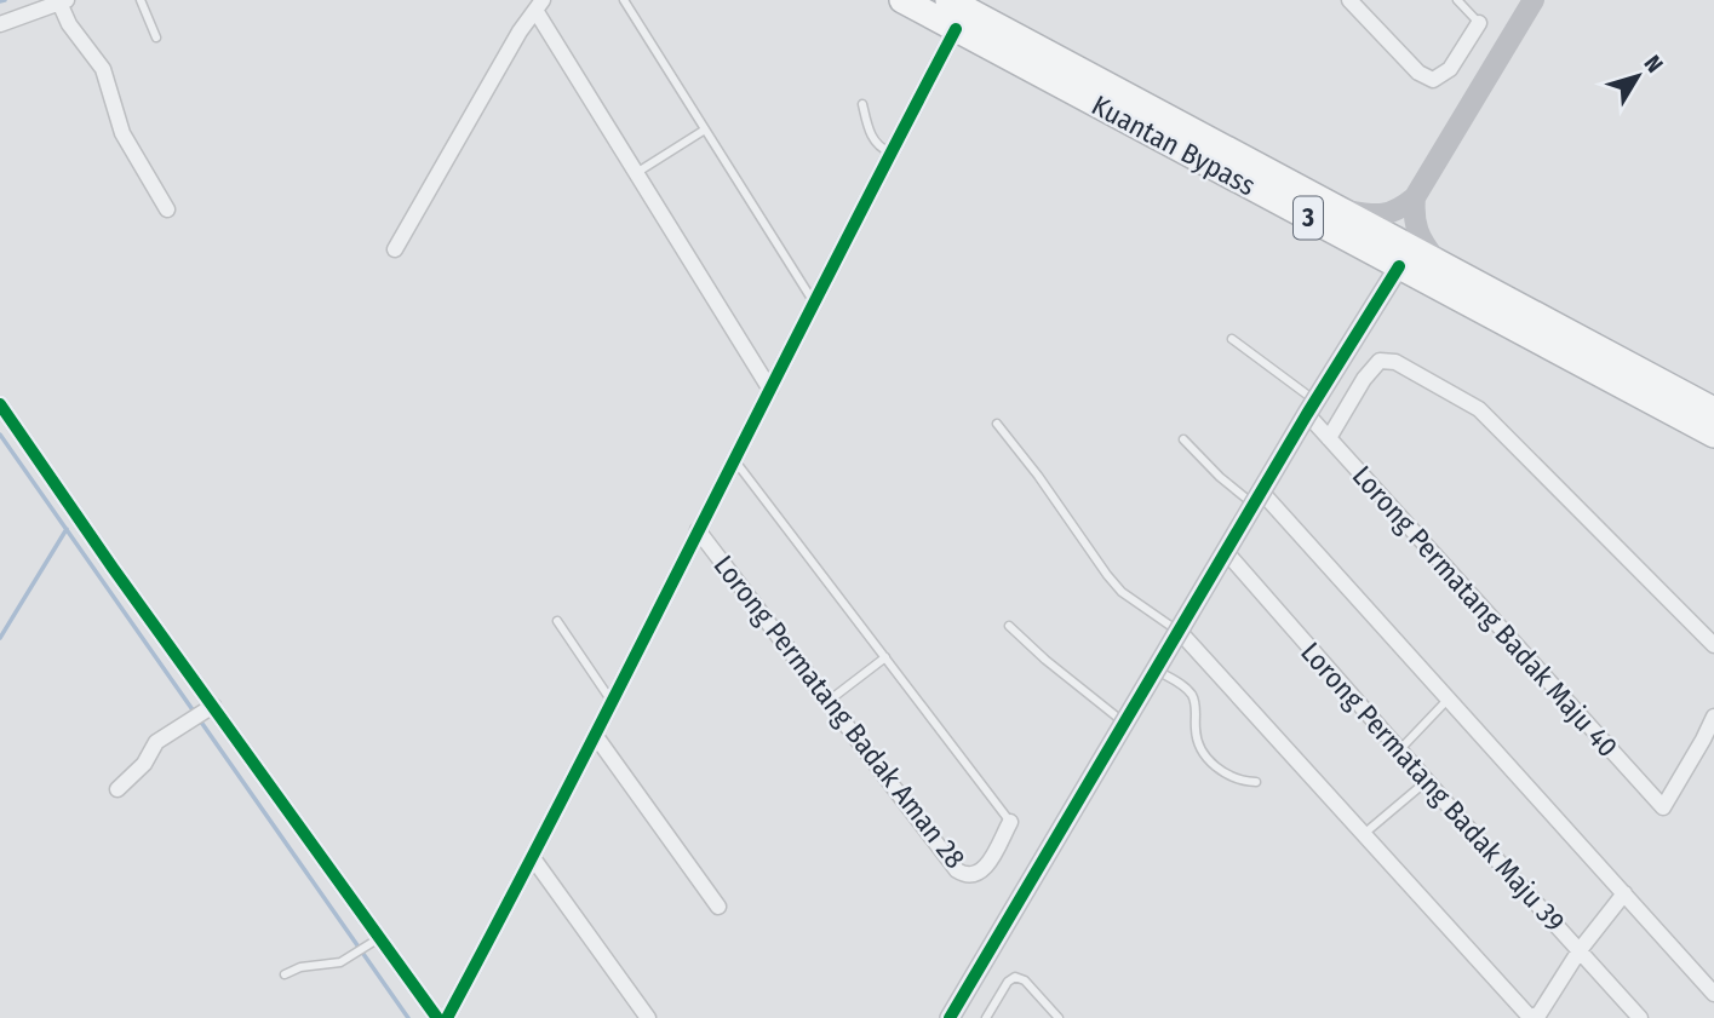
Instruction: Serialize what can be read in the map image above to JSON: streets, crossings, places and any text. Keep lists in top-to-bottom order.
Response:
{
  "streets": {
    "highway": ["Kuantan Bypass", "3"],
    "street": ["Lorong Permatang Badak Maju 40", "Lorong Permatang Badak Aman 28", "Lorong Permatang Badak Maju 39"]
  },
  "north": "top right"
}
